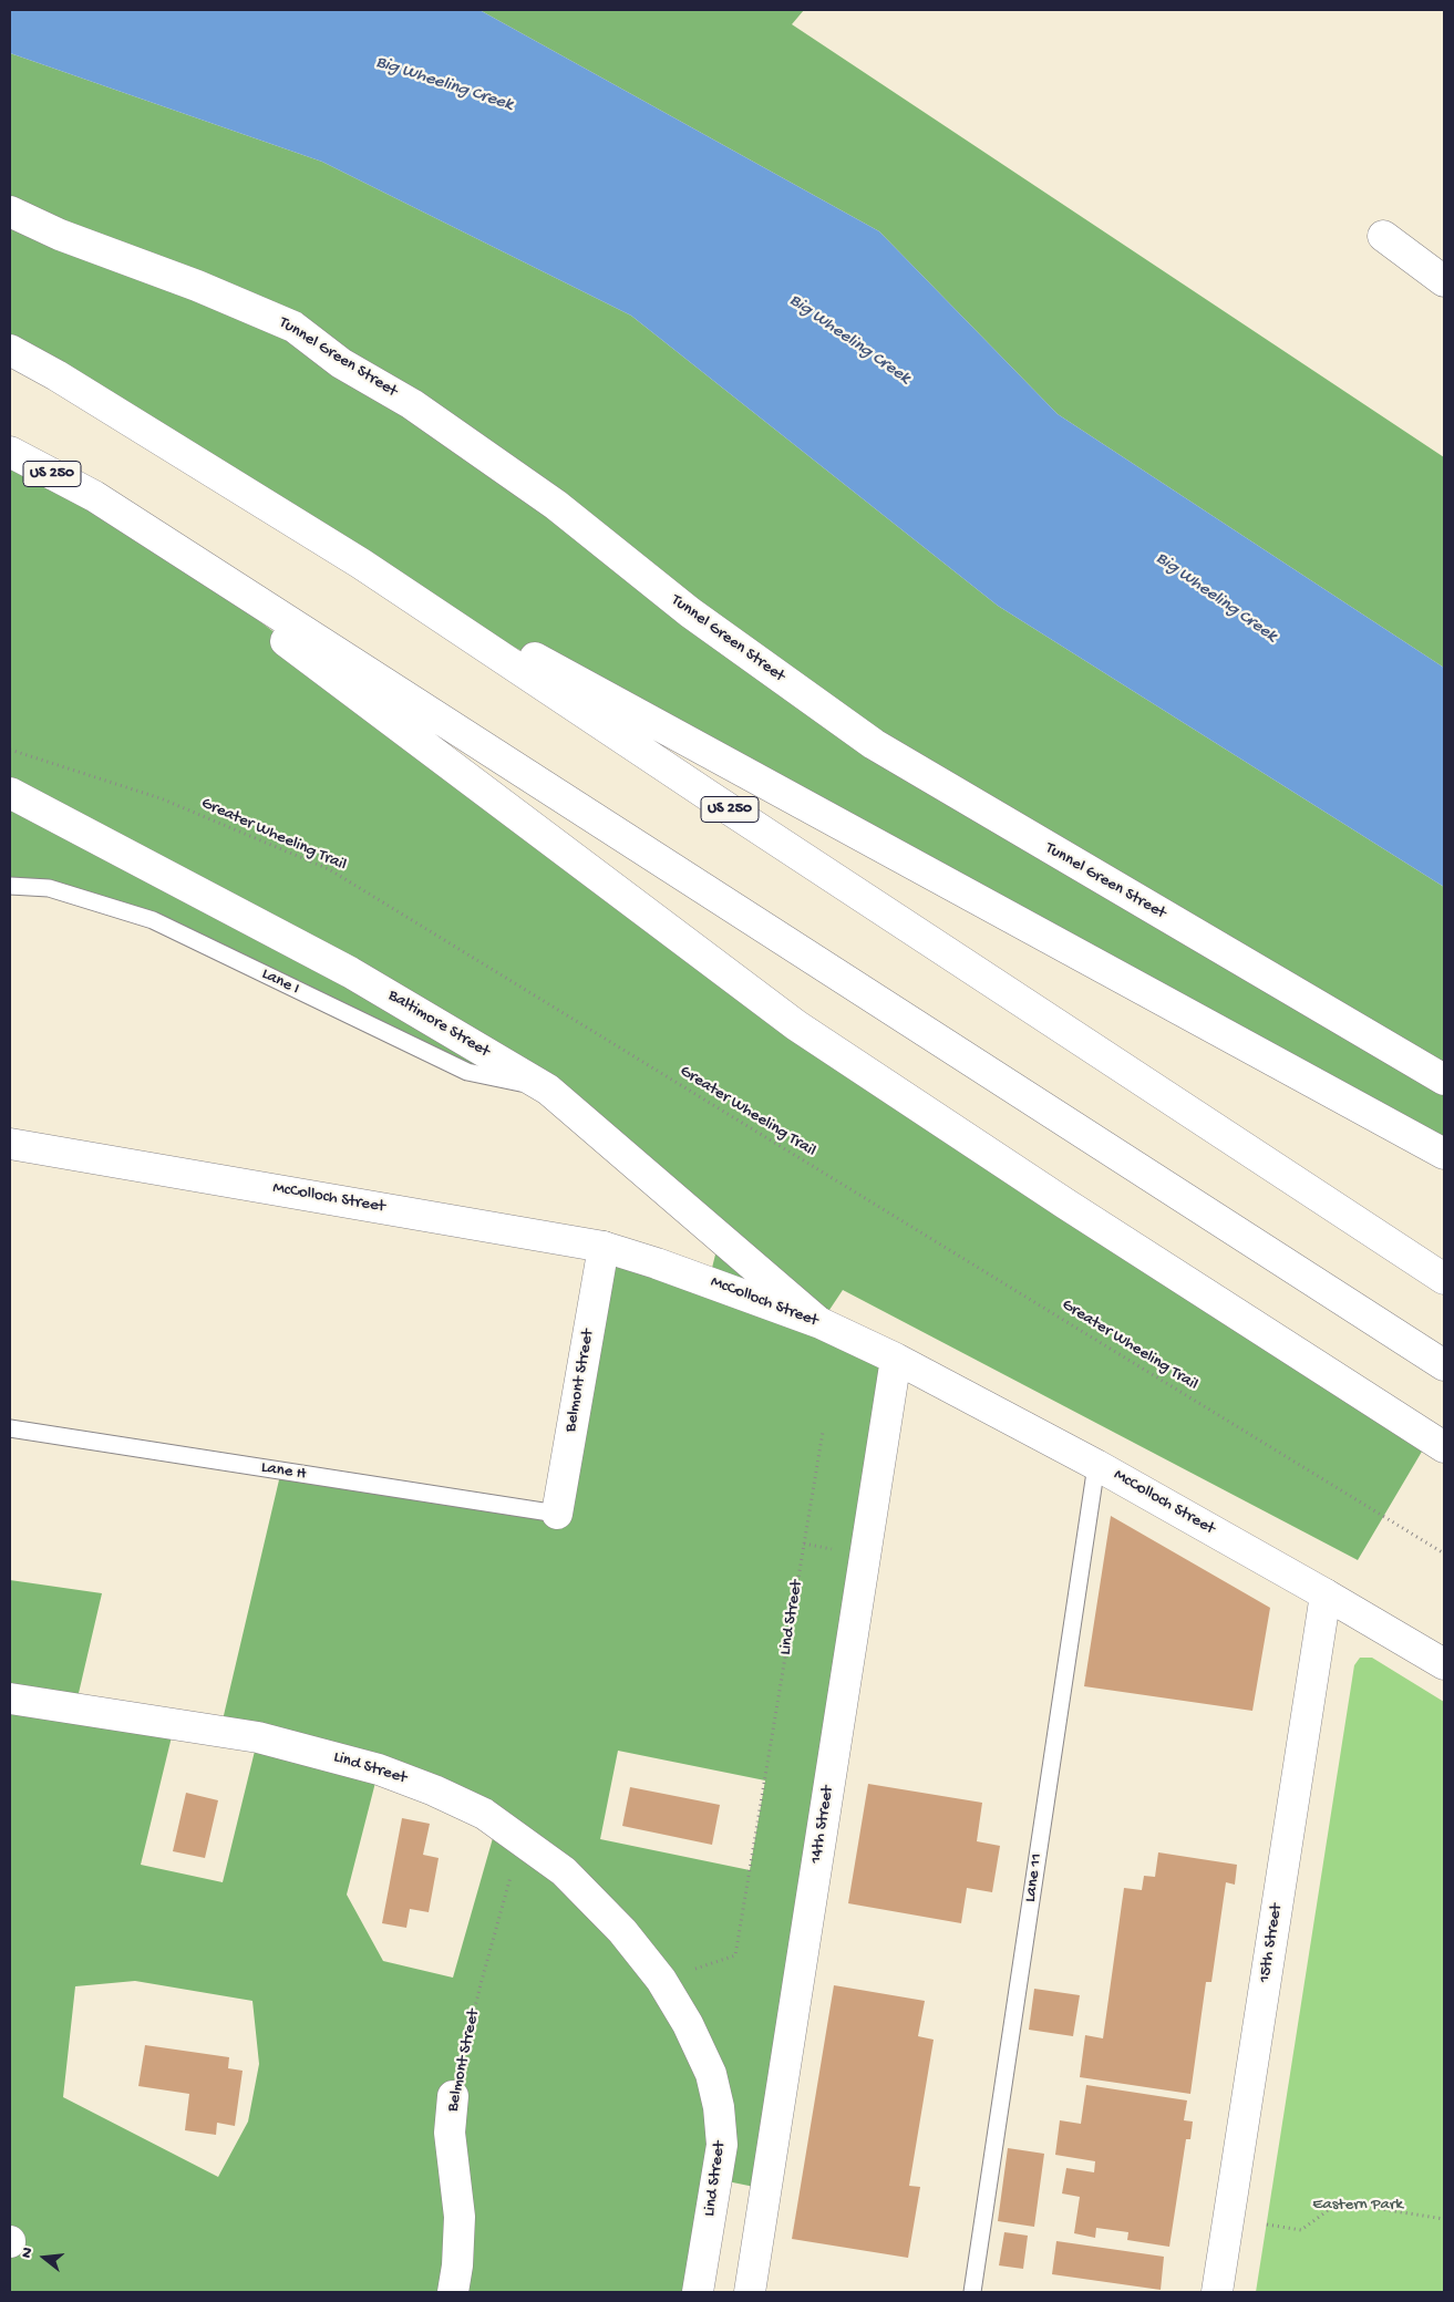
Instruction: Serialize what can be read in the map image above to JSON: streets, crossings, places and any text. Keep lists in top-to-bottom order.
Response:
{
  "streets": {
    "main road": [
      "Tunnel Green Street",
      "US 250",
      "Baltimore Street",
      "McColloch Street",
      "Belmont Street",
      "Lind Street",
      "14th Street",
      "15th Street"
    ],
    "lane": ["Lane I", "Lane H", "Lane 11"],
    "path": ["Greater Wheeling Trail"]
  },
  "crossings": [
    ["Lane I", "Baltimore Street"],
    ["Baltimore Street", "McColloch Street"],
    ["McColloch Street", "Belmont Street"],
    ["McColloch Street", "14th Street"],
    ["McColloch Street", "Lane 11"],
    ["McColloch Street", "15th Street"],
    ["Belmont Street", "Lane H"]
  ],
  "water": ["Big Wheeling Creek"],
  "parks": ["Eastern Park"],
  "north": "left"
}
